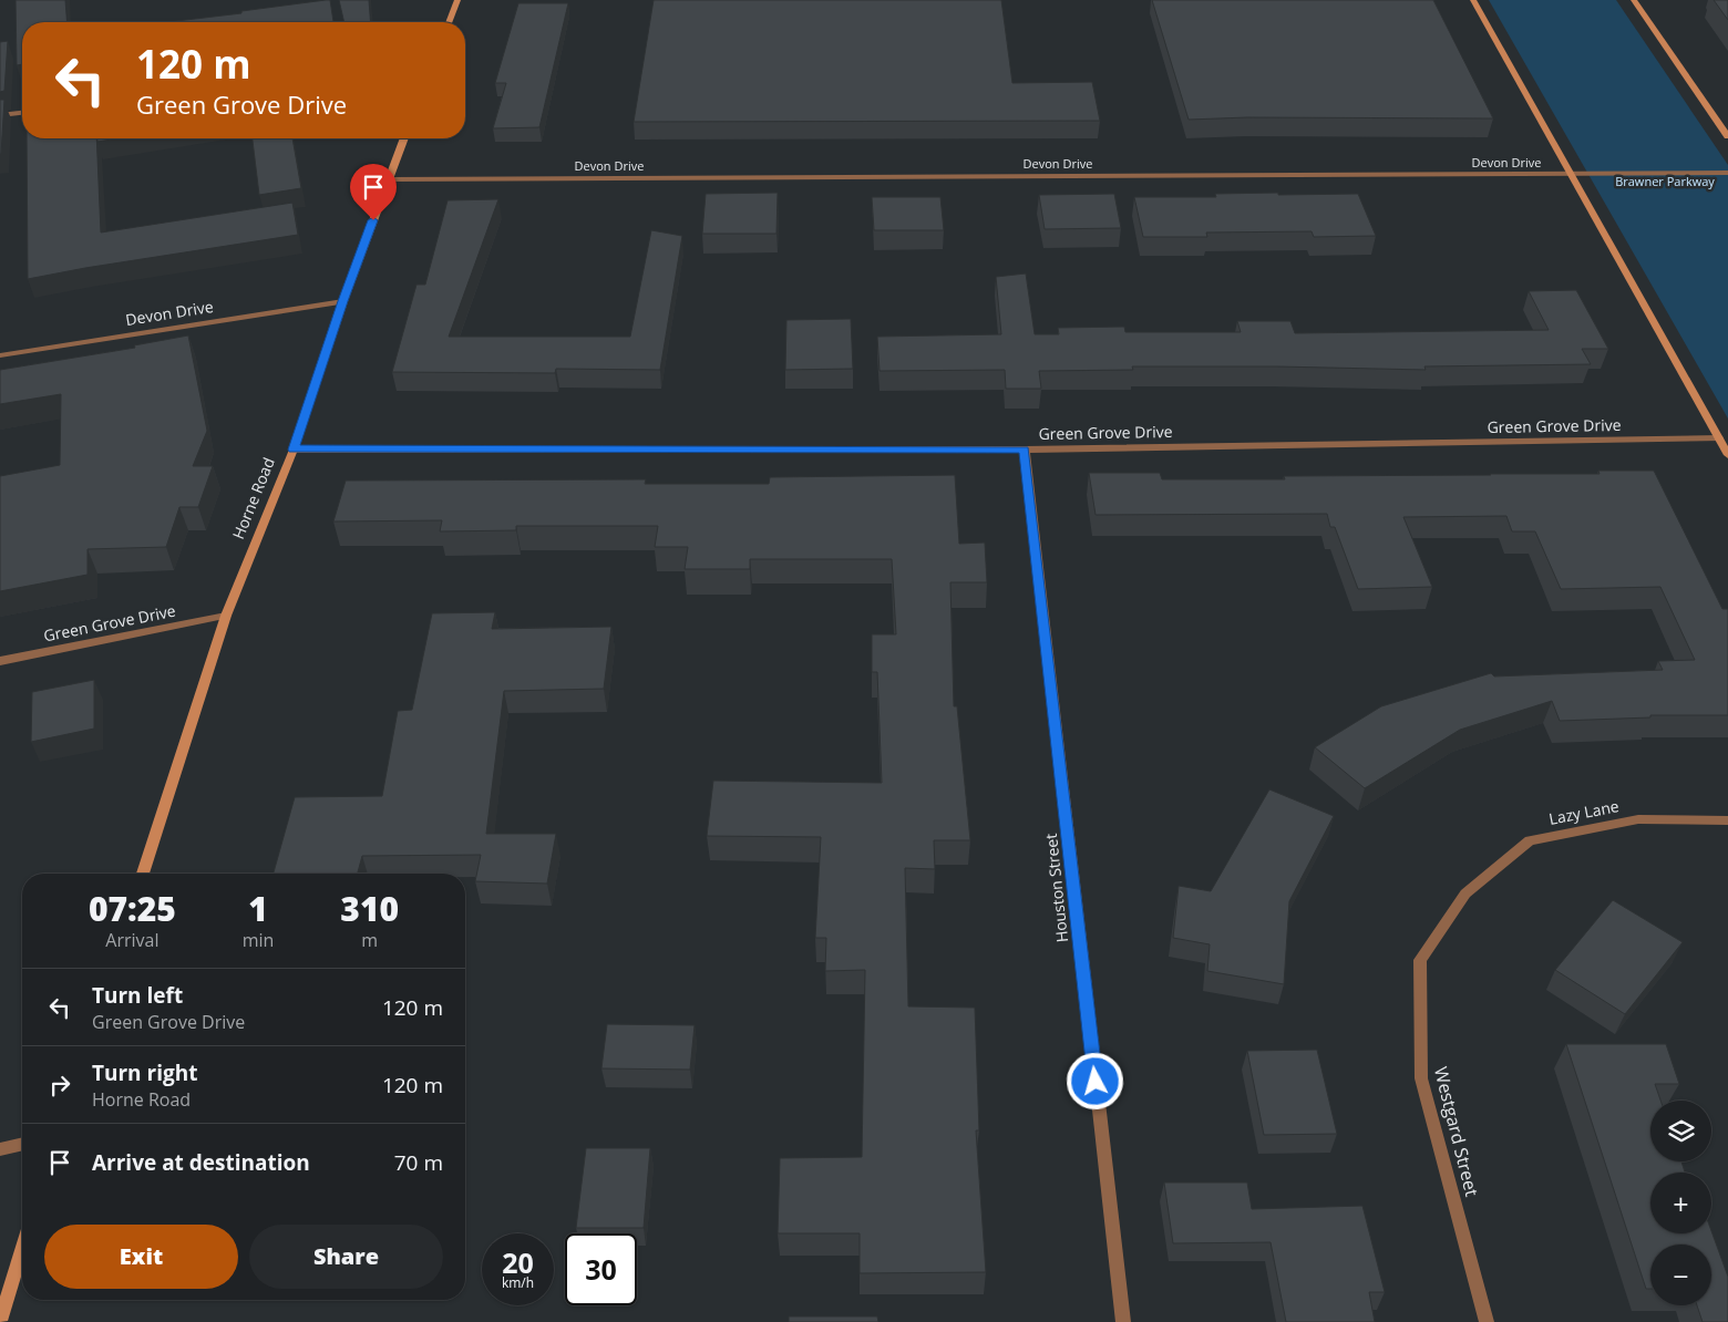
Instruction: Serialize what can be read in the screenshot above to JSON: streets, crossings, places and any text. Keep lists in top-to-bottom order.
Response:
{
  "streets": {
    "street": [
      "Devon Drive",
      "Green Grove Drive",
      "Horne Road",
      "Lazy Lane",
      "Houston Street",
      "Westgard Street"
    ]
  },
  "crossings": [
    ["Devon Drive", "Horne Road"],
    ["Green Grove Drive", "Horne Road"],
    ["Green Grove Drive", "Houston Street"],
    ["Lazy Lane", "Westgard Street"]
  ],
  "parks": ["Brawner Parkway"],
  "page": {
    "turn": ["120 m", "Green Grove Drive"],
    "eta": [
      "07:25",
      "Arrival",
      "1",
      "min",
      "310",
      "m"
    ],
    "list": [
      {
        "name": "Turn left",
        "note": "Green Grove Drive",
        "value": "120 m"
      },
      {
        "name": "Turn right",
        "note": "Horne Road",
        "value": "120 m"
      },
      {
        "name": "Arrive at destination",
        "value": "70 m"
      }
    ],
    "map_buttons": ["+", "−"],
    "buttons": ["Exit", "Share"],
    "speed": "20 km/h",
    "limit": "30"
  }
}
